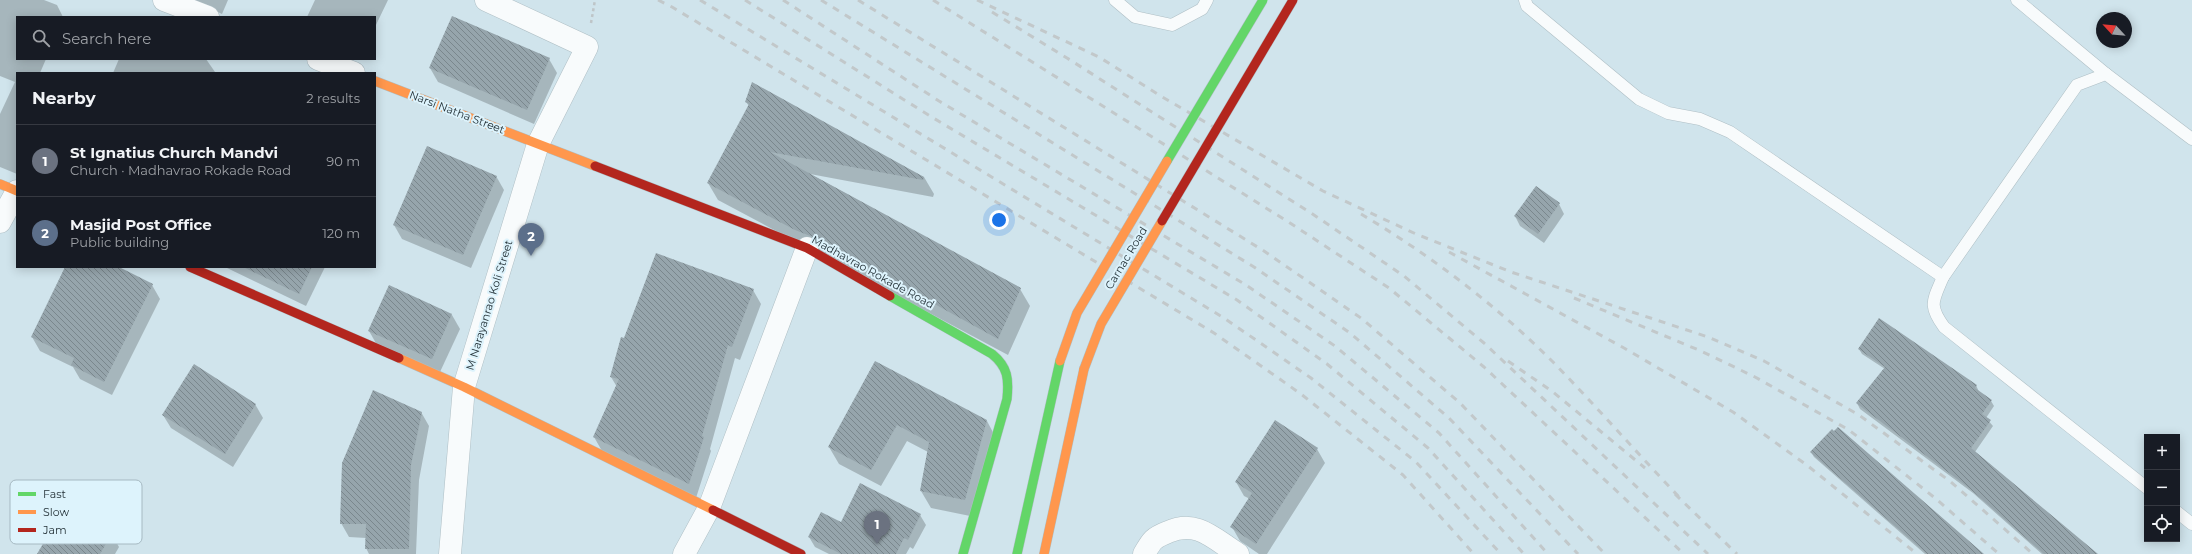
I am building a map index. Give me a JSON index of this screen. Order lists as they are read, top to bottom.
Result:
{
  "streets": {
    "street": [
      "Narsi Natha Street",
      "Carnac Road",
      "Madhavrao Rokade Road",
      "M Narayanrao Koli Street"
    ]
  },
  "crossings": [
    ["Narsi Natha Street", "Madhavrao Rokade Road"],
    ["Narsi Natha Street", "M Narayanrao Koli Street"],
    ["Madhavrao Rokade Road", "M Narayanrao Koli Street"]
  ],
  "legend": ["Fast", "Slow", "Jam"],
  "north": "top left",
  "page": {
    "search": "Search here",
    "heading": ["Nearby", "2 results"],
    "list": [
      {
        "mark": "1",
        "name": "St Ignatius Church Mandvi",
        "note": "Church · Madhavrao Rokade Road",
        "value": "90 m"
      },
      {
        "mark": "2",
        "name": "Masjid Post Office",
        "note": "Public building",
        "value": "120 m"
      }
    ],
    "pins": ["2", "1"],
    "map_buttons": ["+", "−"]
  }
}
